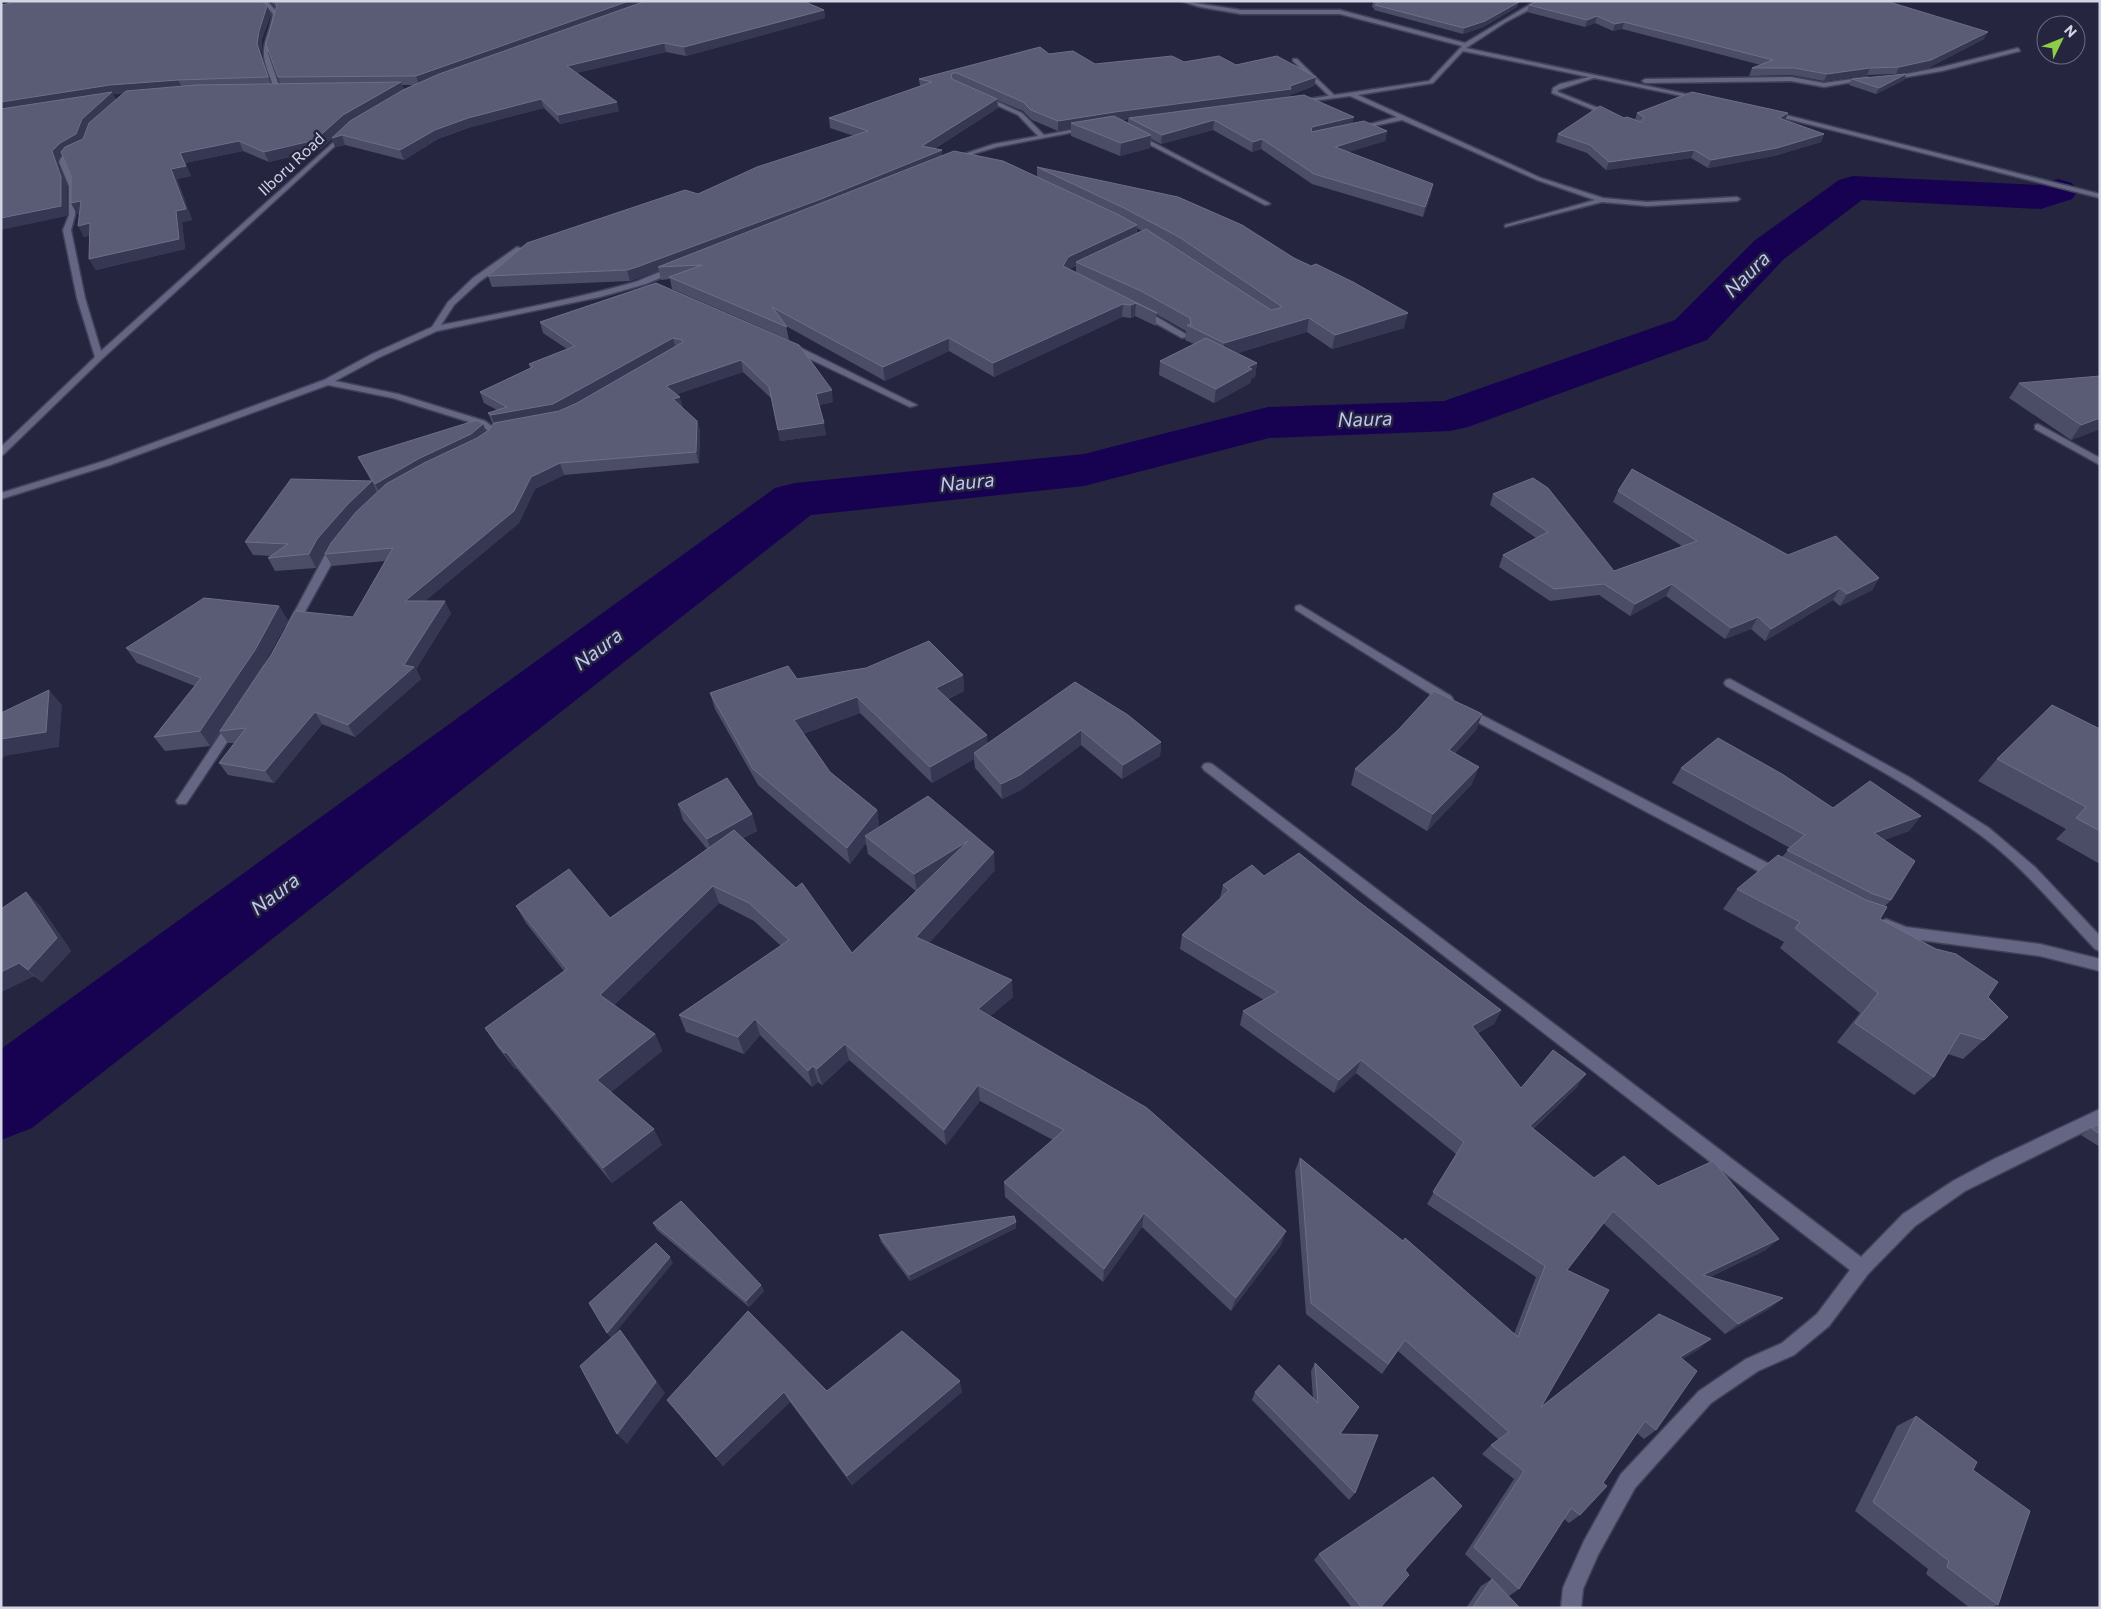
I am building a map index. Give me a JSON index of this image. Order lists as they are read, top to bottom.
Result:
{
  "streets": {
    "street": ["Ilboru Road"]
  },
  "water": ["Naura"],
  "north": "top right"
}
